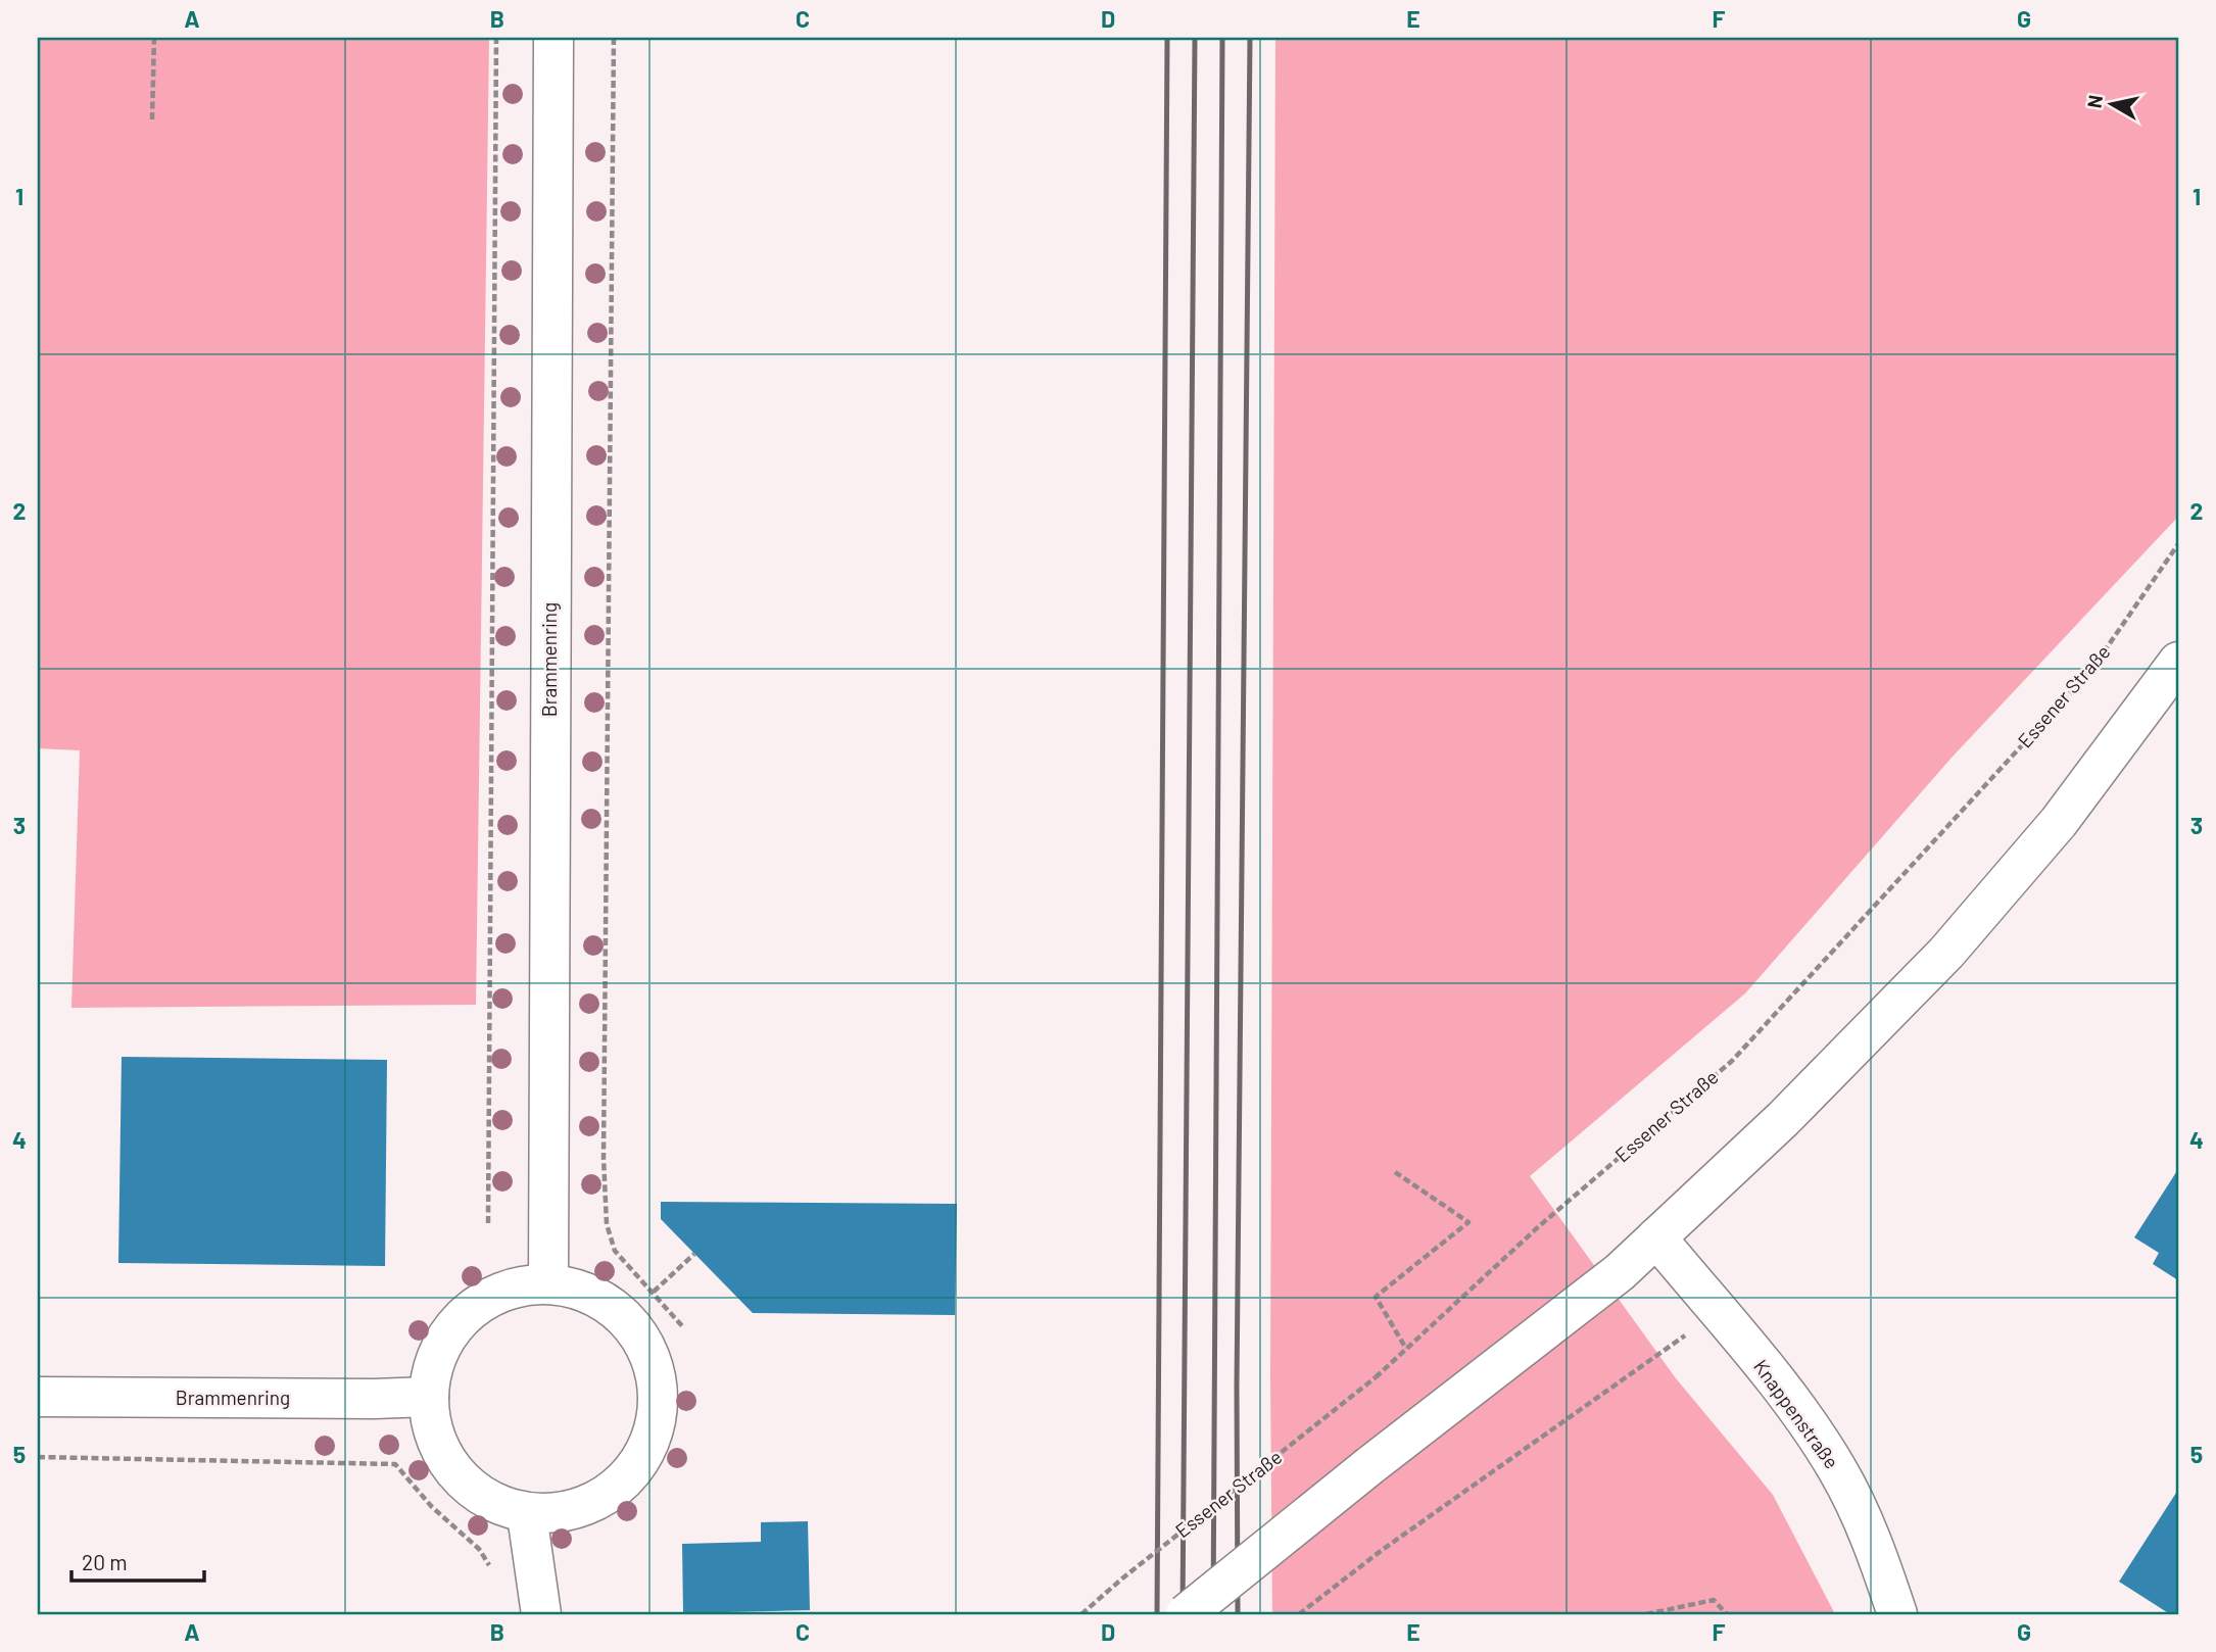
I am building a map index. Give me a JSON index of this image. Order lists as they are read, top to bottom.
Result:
{
  "streets": {
    "street": ["Brammenring", "Knappenstraße"],
    "path": ["Essener Straße"]
  },
  "scale_bar": "20 m",
  "north": "left",
  "grid": {
    "columns": [
      "A",
      "B",
      "C",
      "D",
      "E",
      "F",
      "G"
    ],
    "rows": [
      "1",
      "2",
      "3",
      "4",
      "5"
    ]
  }
}
